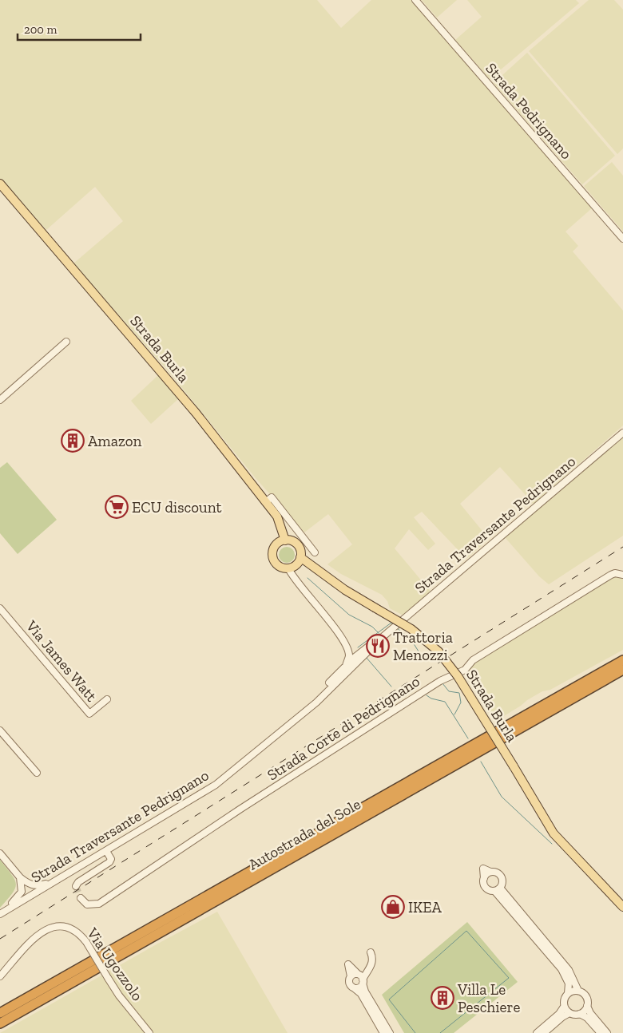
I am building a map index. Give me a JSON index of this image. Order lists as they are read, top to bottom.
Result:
{
  "streets": {
    "highway": ["Autostrada del Sole"],
    "main road": ["Strada Burla"],
    "street": [
      "Strada Pedrignano",
      "Strada Traversante Pedrignano",
      "Via James Watt",
      "Strada Corte di Pedrignano",
      "Via Ugozzolo"
    ]
  },
  "places": {
    "building": ["Amazon", "Villa Le Peschiere"],
    "supermarket": ["ECU discount"],
    "restaurant": ["Trattoria Menozzi"],
    "shop": ["IKEA"]
  },
  "scale_bar": "200 m"
}
